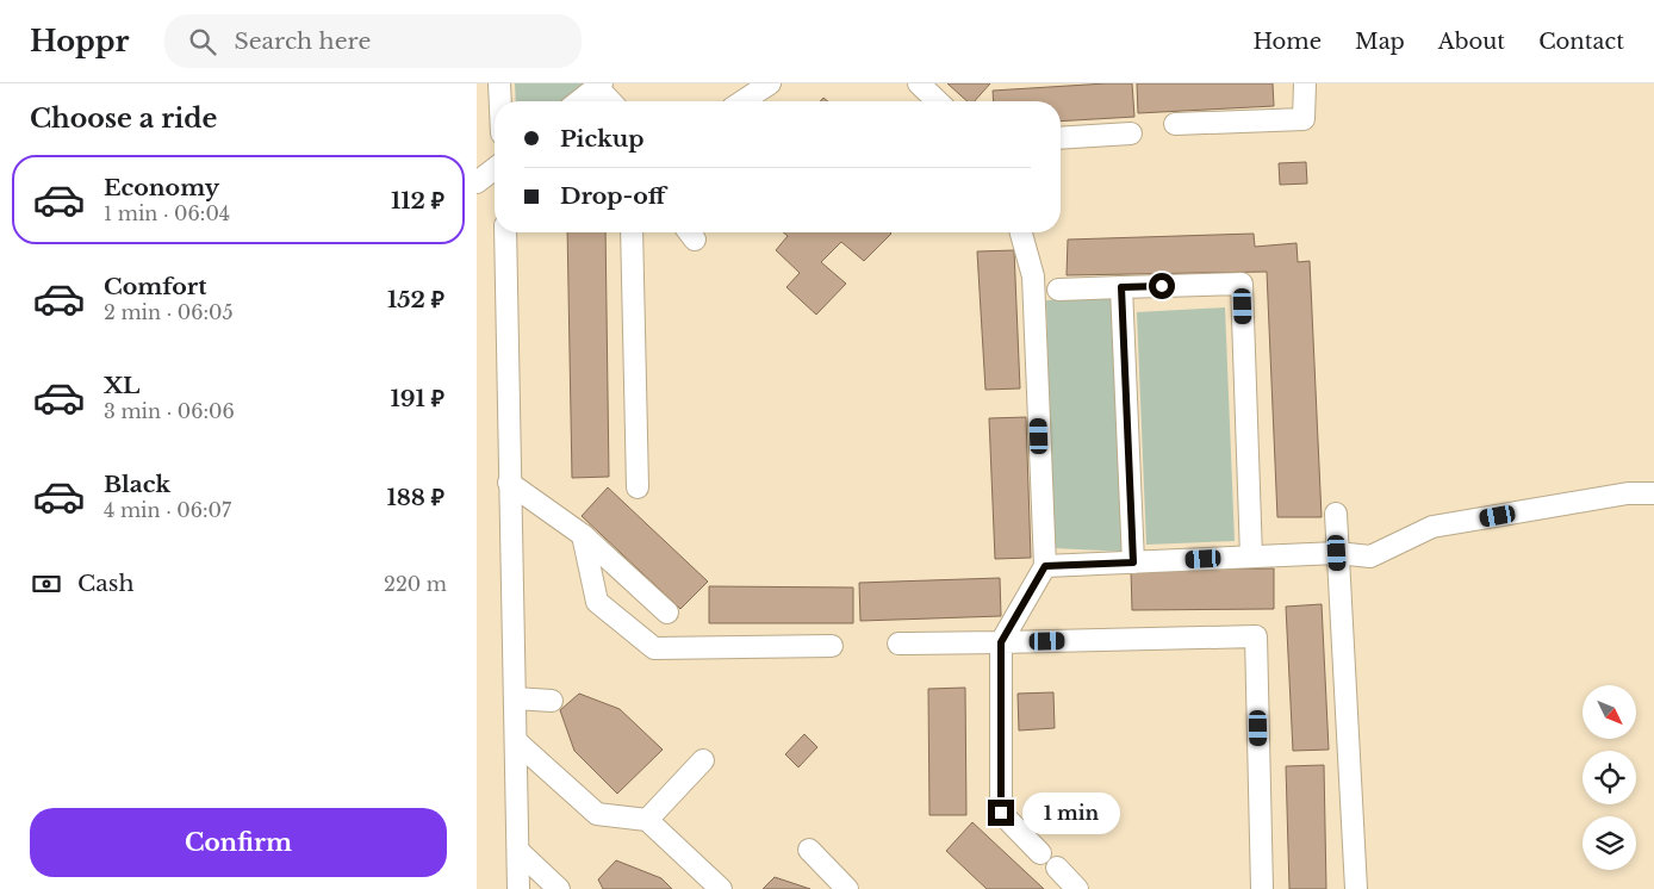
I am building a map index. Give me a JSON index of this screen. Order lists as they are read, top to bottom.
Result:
{
  "north": "bottom right",
  "page": {
    "header": "Hoppr",
    "search": "Search here",
    "nav": [
      "Home",
      "Map",
      "About",
      "Contact"
    ],
    "heading": "Choose a ride",
    "banner": ["Pickup", "Drop-off"],
    "list": [
      {
        "name": "Economy",
        "note": "1 min · 06:04",
        "value": "112 ₽"
      },
      {
        "name": "Comfort",
        "note": "2 min · 06:05",
        "value": "152 ₽"
      },
      {
        "name": "XL",
        "note": "3 min · 06:06",
        "value": "191 ₽"
      },
      {
        "name": "Black",
        "note": "4 min · 06:07",
        "value": "188 ₽"
      }
    ],
    "pay": ["Cash", "220 m"],
    "bubble": "1 min",
    "buttons": "Confirm"
  }
}
